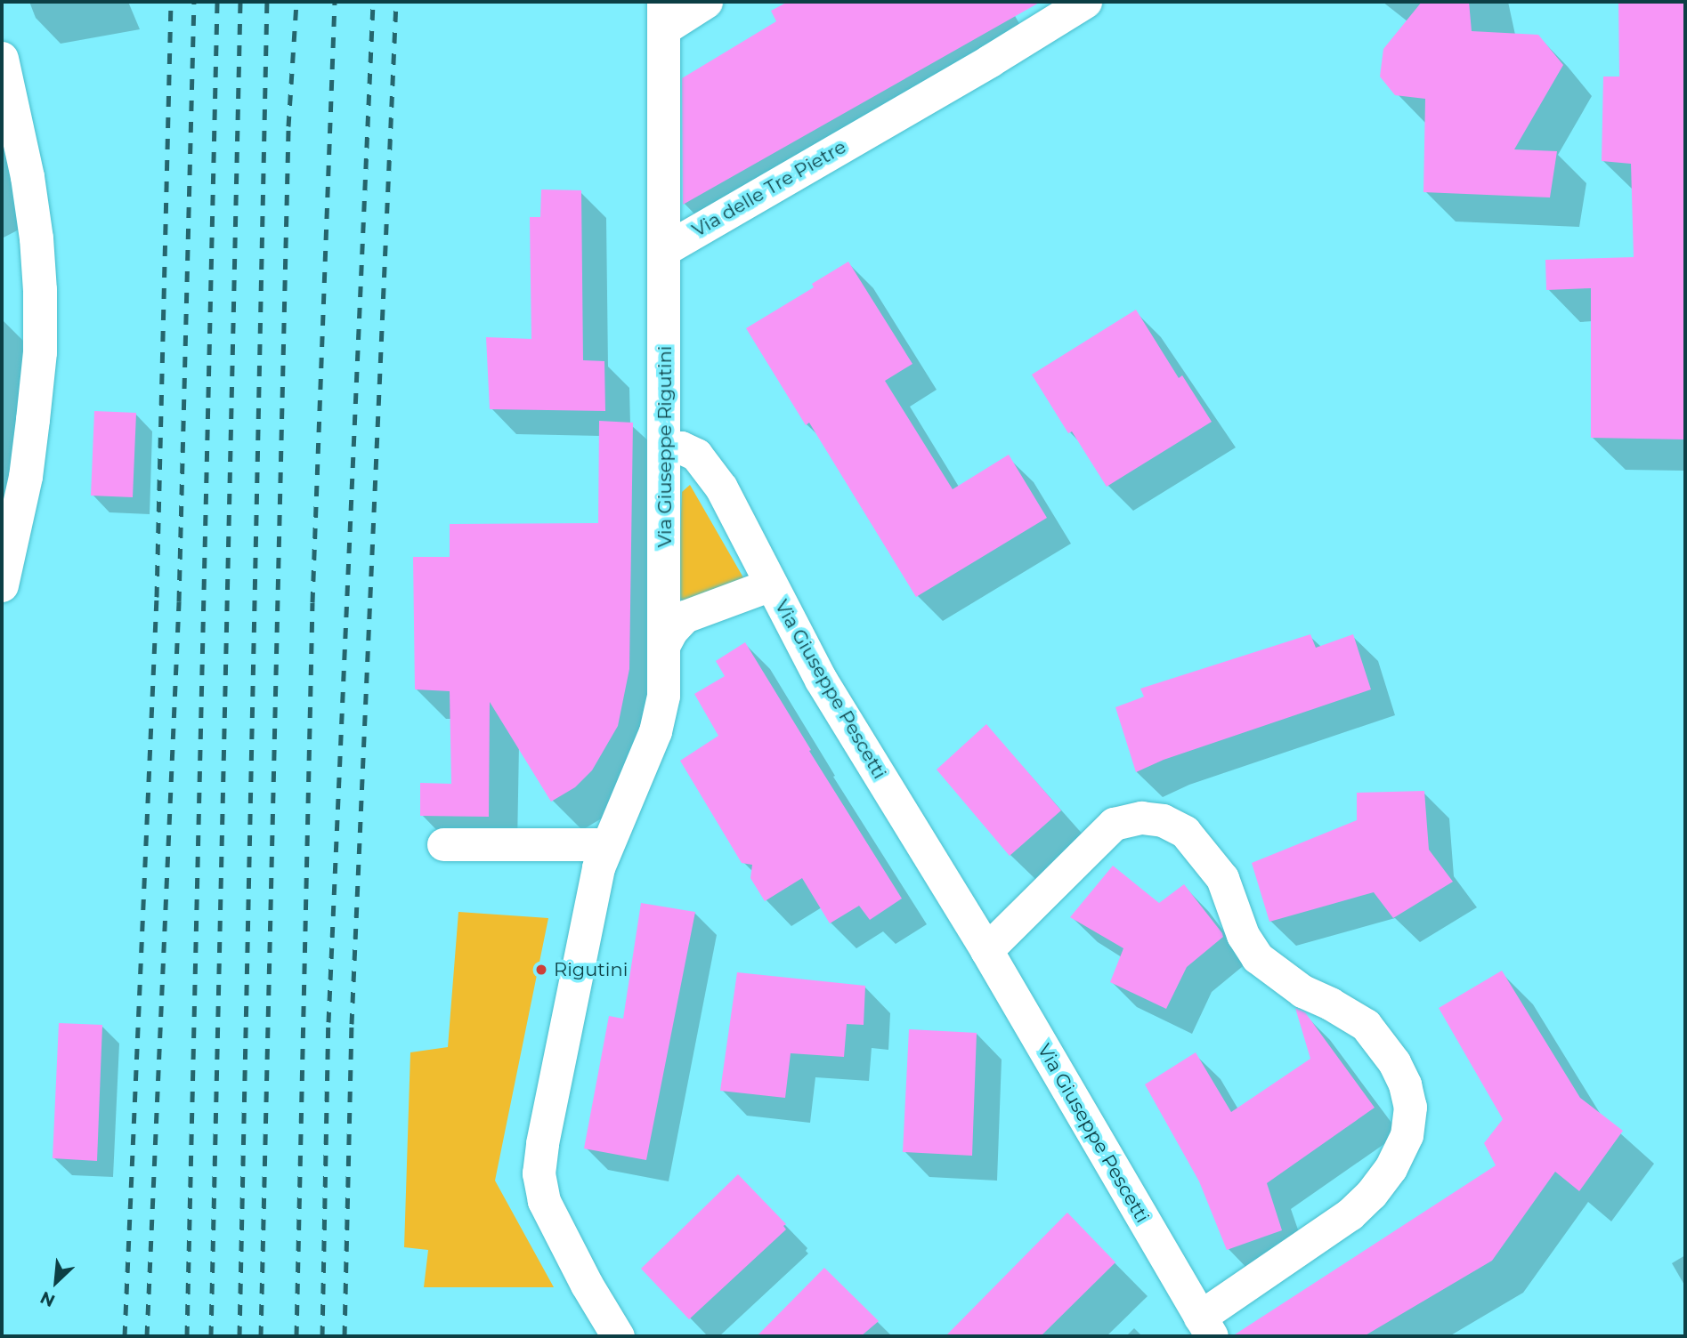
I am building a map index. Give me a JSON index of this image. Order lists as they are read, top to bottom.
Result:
{
  "streets": {
    "street": ["Via delle Tre Pietre", "Via Giuseppe Rigutini", "Via Giuseppe Pescetti"]
  },
  "crossings": [
    ["Via delle Tre Pietre", "Via Giuseppe Rigutini"],
    ["Via Giuseppe Rigutini", "Via Giuseppe Pescetti"]
  ],
  "places": ["Rigutini"],
  "north": "bottom left"
}
